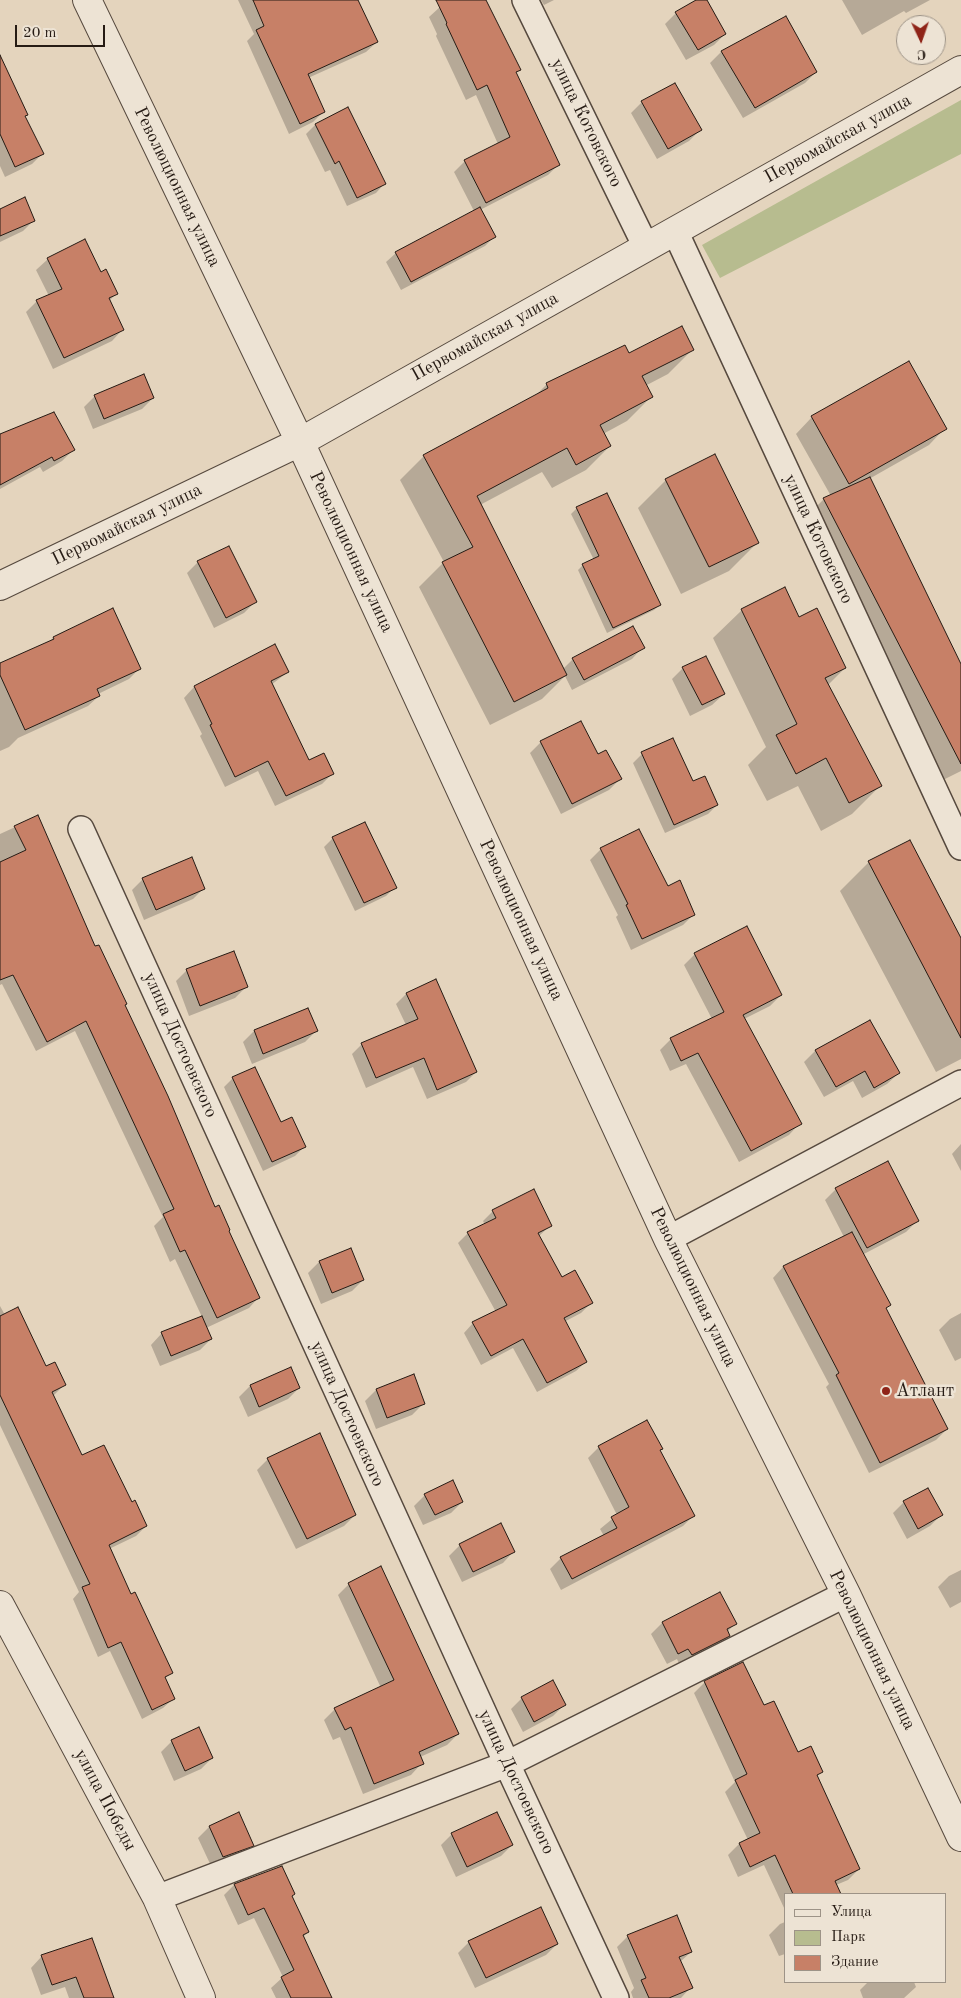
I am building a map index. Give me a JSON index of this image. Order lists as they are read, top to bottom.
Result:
{
  "streets": {
    "street": [
      "улица Котовского",
      "Первомайская улица",
      "Революционная улица",
      "улица Достоевского",
      "улица Победы"
    ]
  },
  "crossings": [
    ["улица Котовского", "Первомайская улица"],
    ["Первомайская улица", "Революционная улица"]
  ],
  "places": ["Атлант"],
  "legend": ["Улица", "Парк", "Здание"],
  "scale_bar": "20 m",
  "north": "bottom"
}
